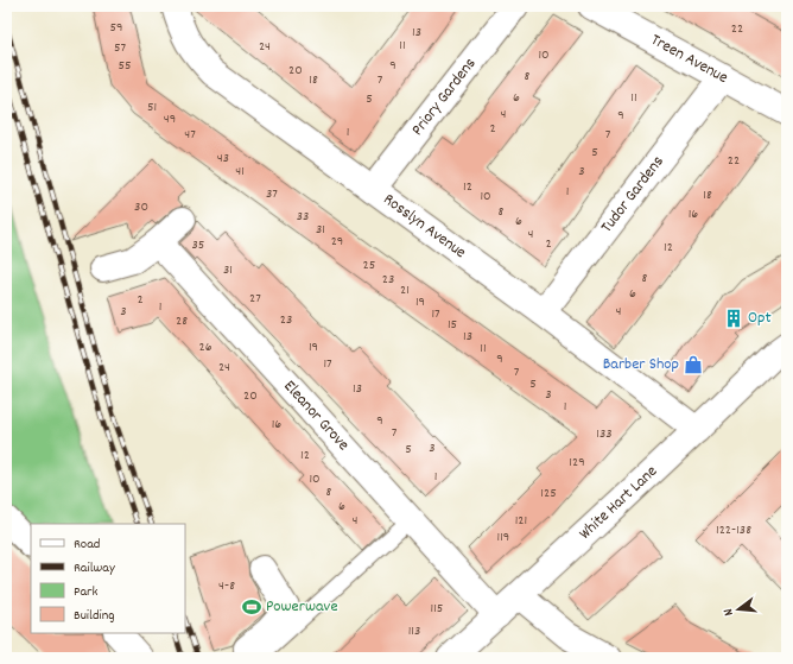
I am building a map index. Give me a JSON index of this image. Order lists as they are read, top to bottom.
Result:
{
  "streets": {
    "street": [
      "Treen Avenue",
      "Priory Gardens",
      "Tudor Gardens",
      "Rosslyn Avenue",
      "Eleanor Grove",
      "White Hart Lane"
    ]
  },
  "crossings": [
    ["Treen Avenue", "Tudor Gardens"],
    ["Priory Gardens", "Rosslyn Avenue"],
    ["Tudor Gardens", "Rosslyn Avenue"],
    ["Rosslyn Avenue", "White Hart Lane"],
    ["Eleanor Grove", "White Hart Lane"]
  ],
  "places": {
    "building": ["Opt"],
    "shop": ["Barber Shop"],
    "sports": ["Powerwave"]
  },
  "house_numbers": [
    "59",
    "22",
    "13",
    "11",
    "24",
    "57",
    "10",
    "55",
    "9",
    "20",
    "8",
    "18",
    "7",
    "6",
    "11",
    "5",
    "51",
    "4",
    "9",
    "49",
    "2",
    "1",
    "47",
    "7",
    "5",
    "43",
    "22",
    "41",
    "3",
    "12",
    "1",
    "37",
    "18",
    "10",
    "30",
    "8",
    "16",
    "33",
    "6",
    "31",
    "4",
    "29",
    "2",
    "35",
    "12",
    "25",
    "31",
    "8",
    "23",
    "21",
    "6",
    "27",
    "2",
    "19",
    "1",
    "3",
    "4",
    "17",
    "23",
    "28",
    "15",
    "13",
    "26",
    "19",
    "11",
    "9",
    "17",
    "24",
    "7",
    "5",
    "13",
    "3",
    "20",
    "1",
    "9",
    "16",
    "7",
    "133",
    "3",
    "5",
    "12",
    "129",
    "1",
    "10",
    "8",
    "125",
    "6",
    "4",
    "121",
    "122-138",
    "119",
    "4-8",
    "115",
    "113"
  ],
  "legend": [
    "Road",
    "Railway",
    "Park",
    "Building"
  ],
  "north": "left"
}
